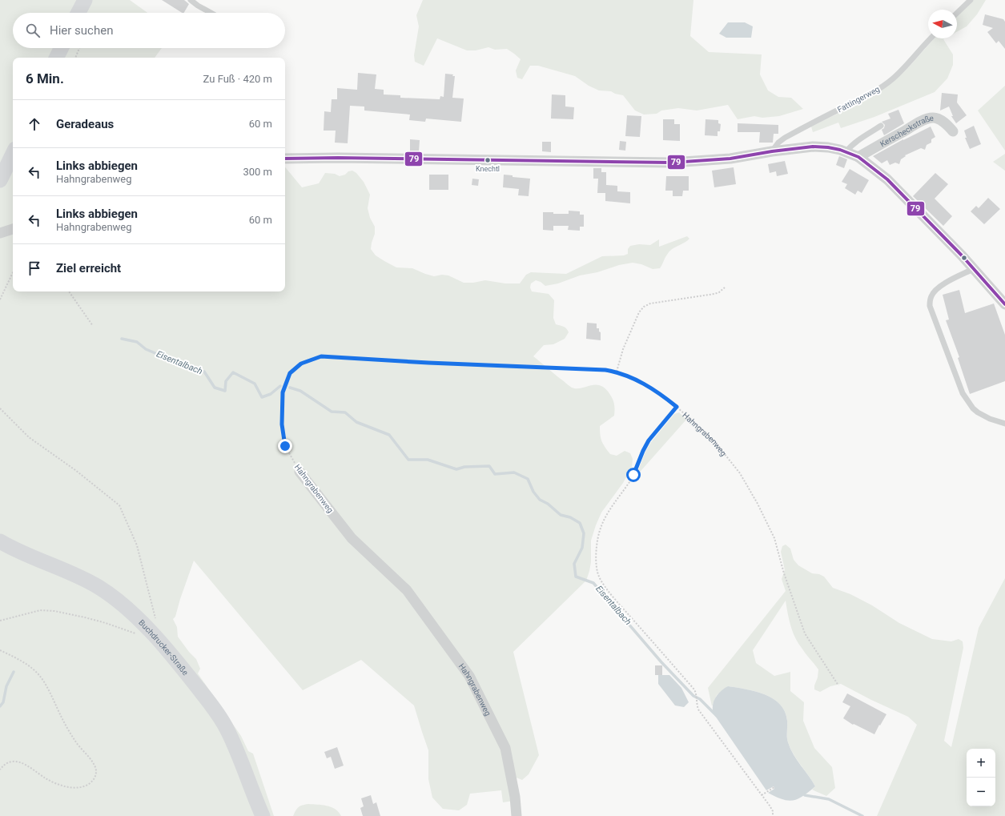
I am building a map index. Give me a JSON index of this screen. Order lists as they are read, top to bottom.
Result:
{
  "streets": {
    "street": ["Kerscheckstraße", "Hahngrabenweg", "Buchdrucker-Straße"],
    "lane": ["Fattingerweg"]
  },
  "water": ["Eisentalbach"],
  "places": ["Knechtl"],
  "lines": ["transit line 79"],
  "north": "left",
  "page": {
    "search": "Hier suchen",
    "heading": ["6 Min.", "Zu Fuß · 420 m"],
    "list": [
      ["Geradeaus", "60 m"],
      ["Links abbiegen", "Hahngrabenweg", "300 m"],
      ["Links abbiegen", "Hahngrabenweg", "60 m"],
      "Ziel erreicht"
    ],
    "map_buttons": ["+", "−"]
  }
}
